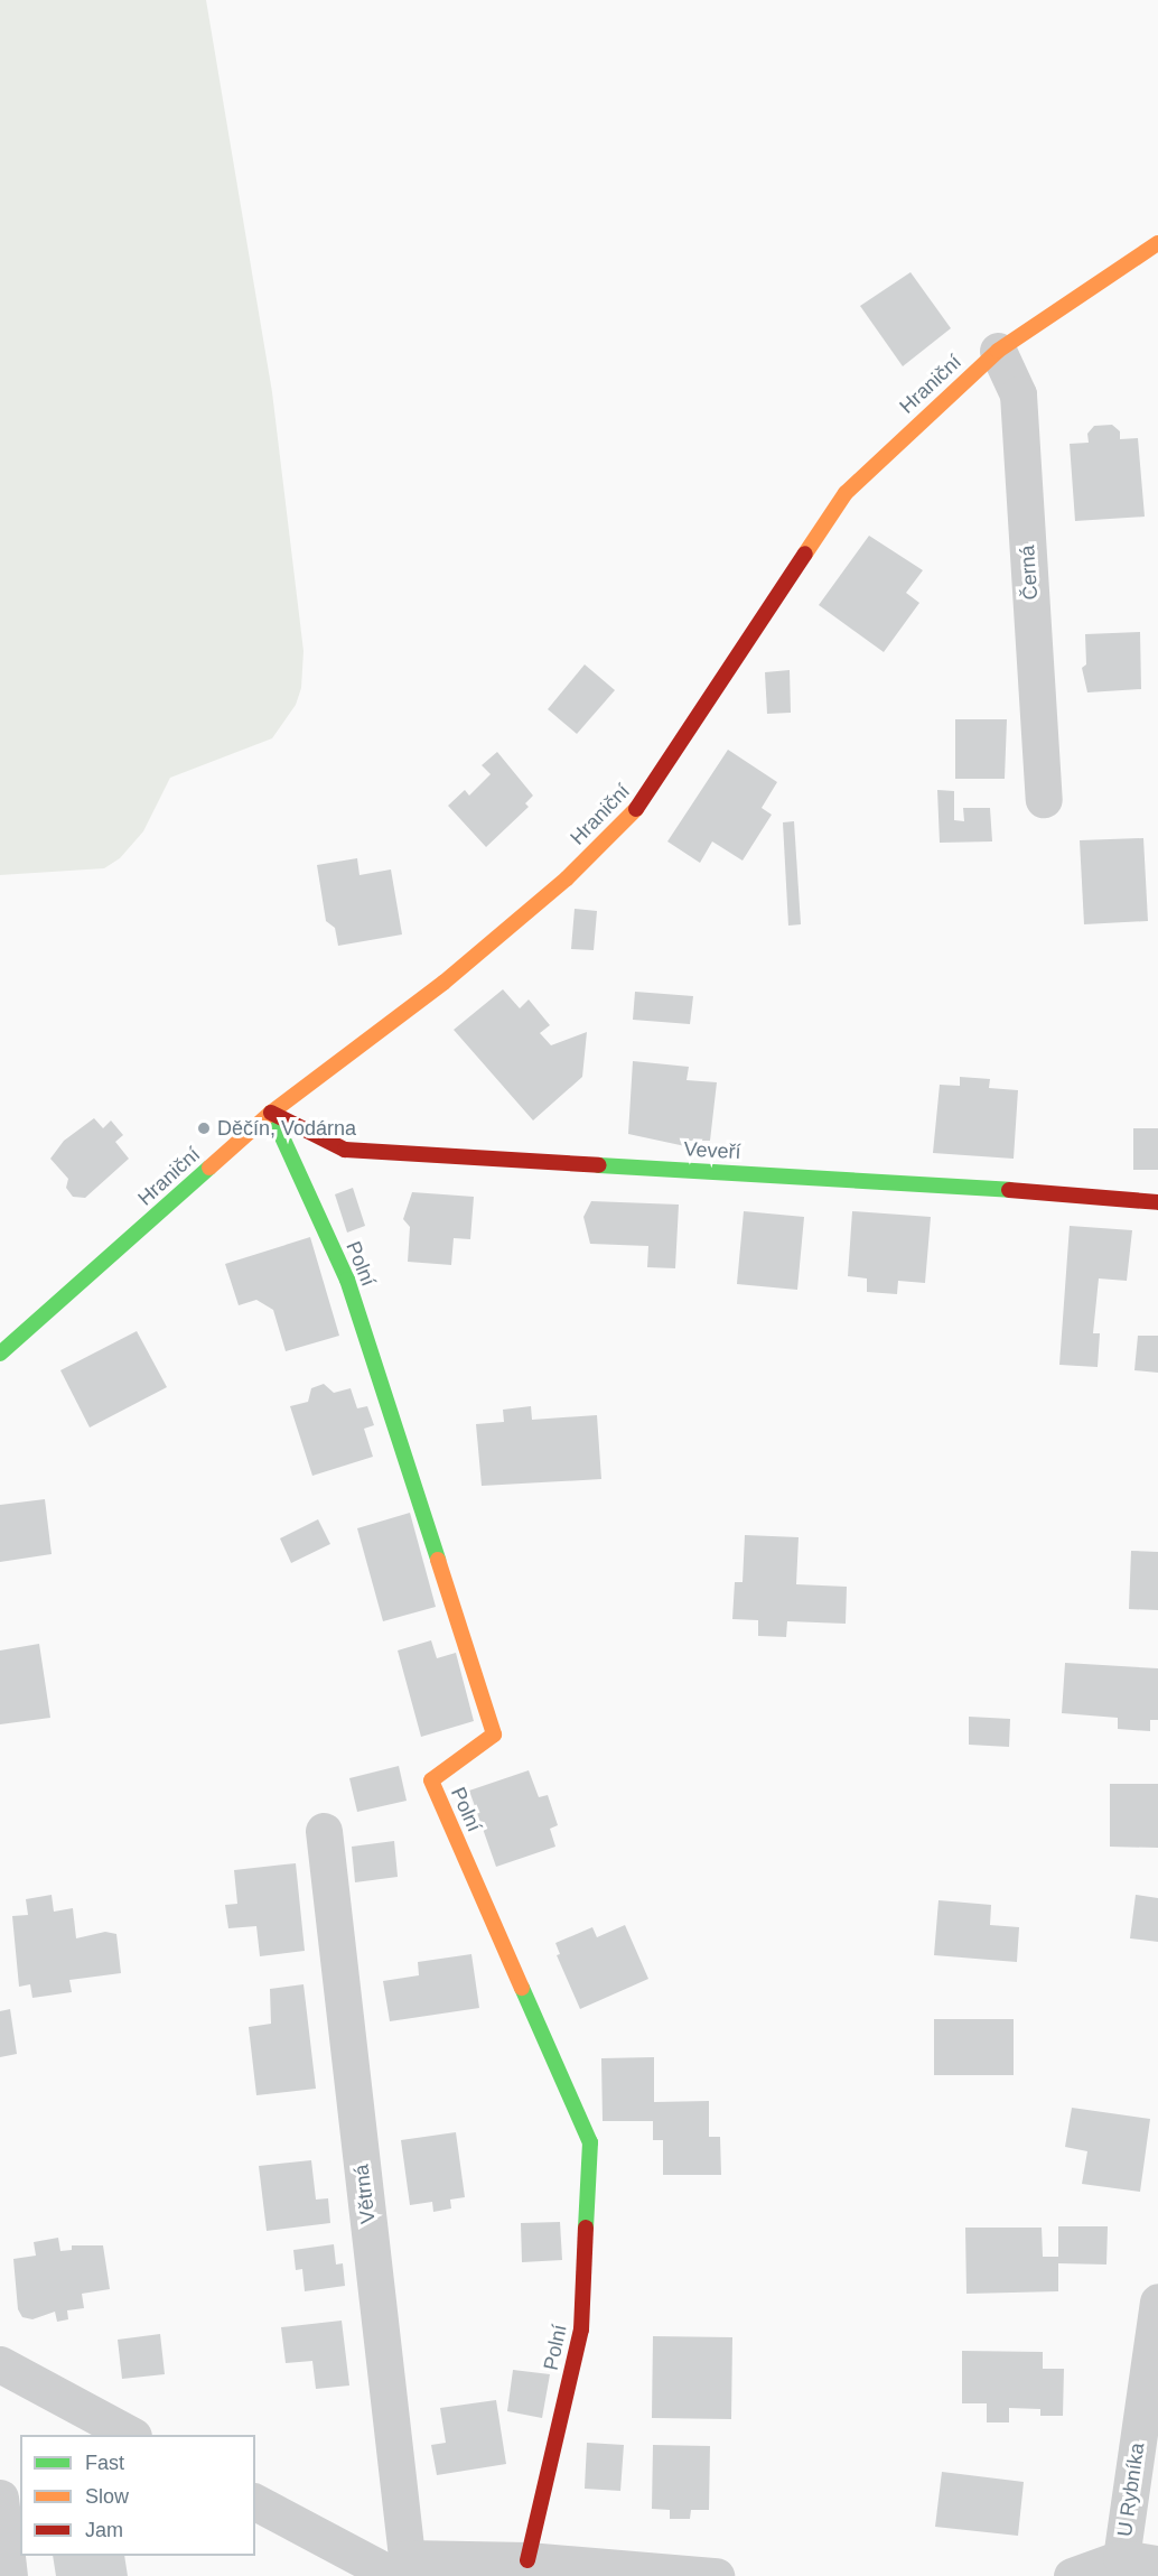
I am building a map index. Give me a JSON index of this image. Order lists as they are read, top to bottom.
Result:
{
  "streets": {
    "street": [
      "Hraniční",
      "Černá",
      "Veveří",
      "Polní",
      "Větrná",
      "U Rybníka"
    ]
  },
  "crossings": [
    ["Hraniční", "Černá"],
    ["Hraniční", "Veveří"],
    ["Hraniční", "Polní"],
    ["Veveří", "Polní"]
  ],
  "places": ["Děčín, Vodárna"],
  "legend": ["Fast", "Slow", "Jam"]
}
